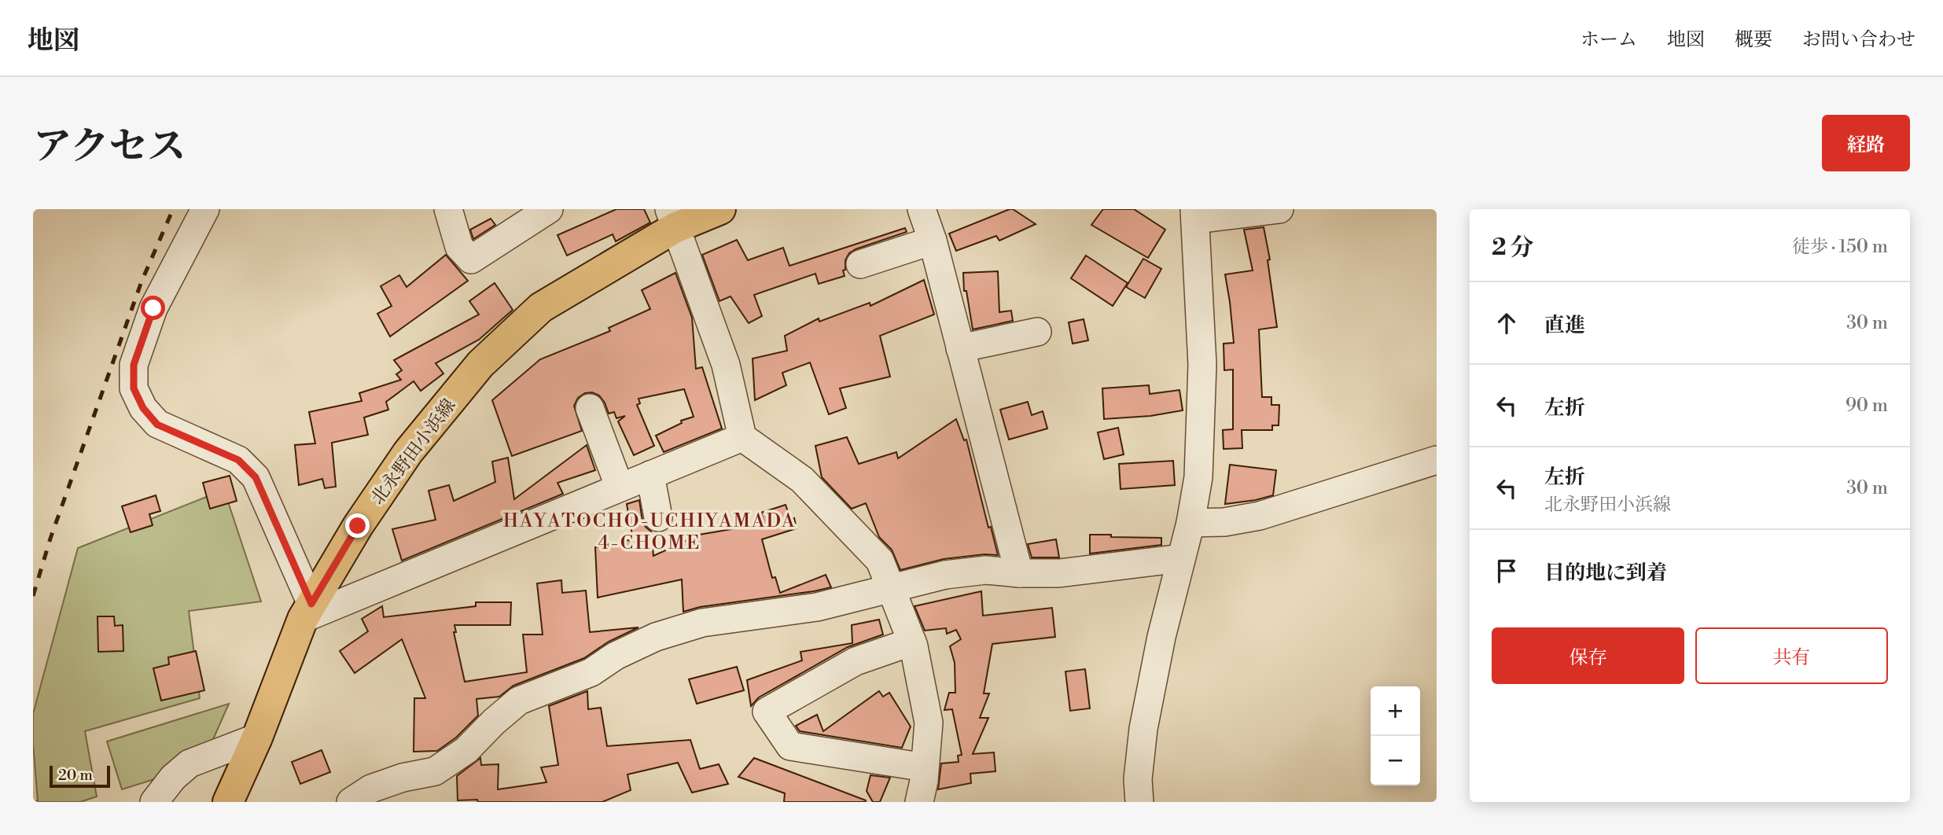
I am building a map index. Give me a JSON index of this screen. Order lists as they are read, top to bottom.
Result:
{
  "streets": {
    "main road": ["北永野田小浜線"]
  },
  "districts": ["HAYATOCHO-UCHIYAMADA 4-CHOME"],
  "scale_bar": "20 m",
  "page": {
    "header": "地図",
    "nav": [
      "ホーム",
      "地図",
      "概要",
      "お問い合わせ"
    ],
    "title": "アクセス",
    "buttons": [
      "経路",
      ["保存", "共有"]
    ],
    "heading": ["2 分", "徒歩 · 150 m"],
    "list": [
      ["直進", "30 m"],
      ["左折", "90 m"],
      ["左折", "北永野田小浜線", "30 m"],
      "目的地に到着"
    ],
    "map_buttons": ["+", "−"],
    "scale": "20 m"
  }
}
